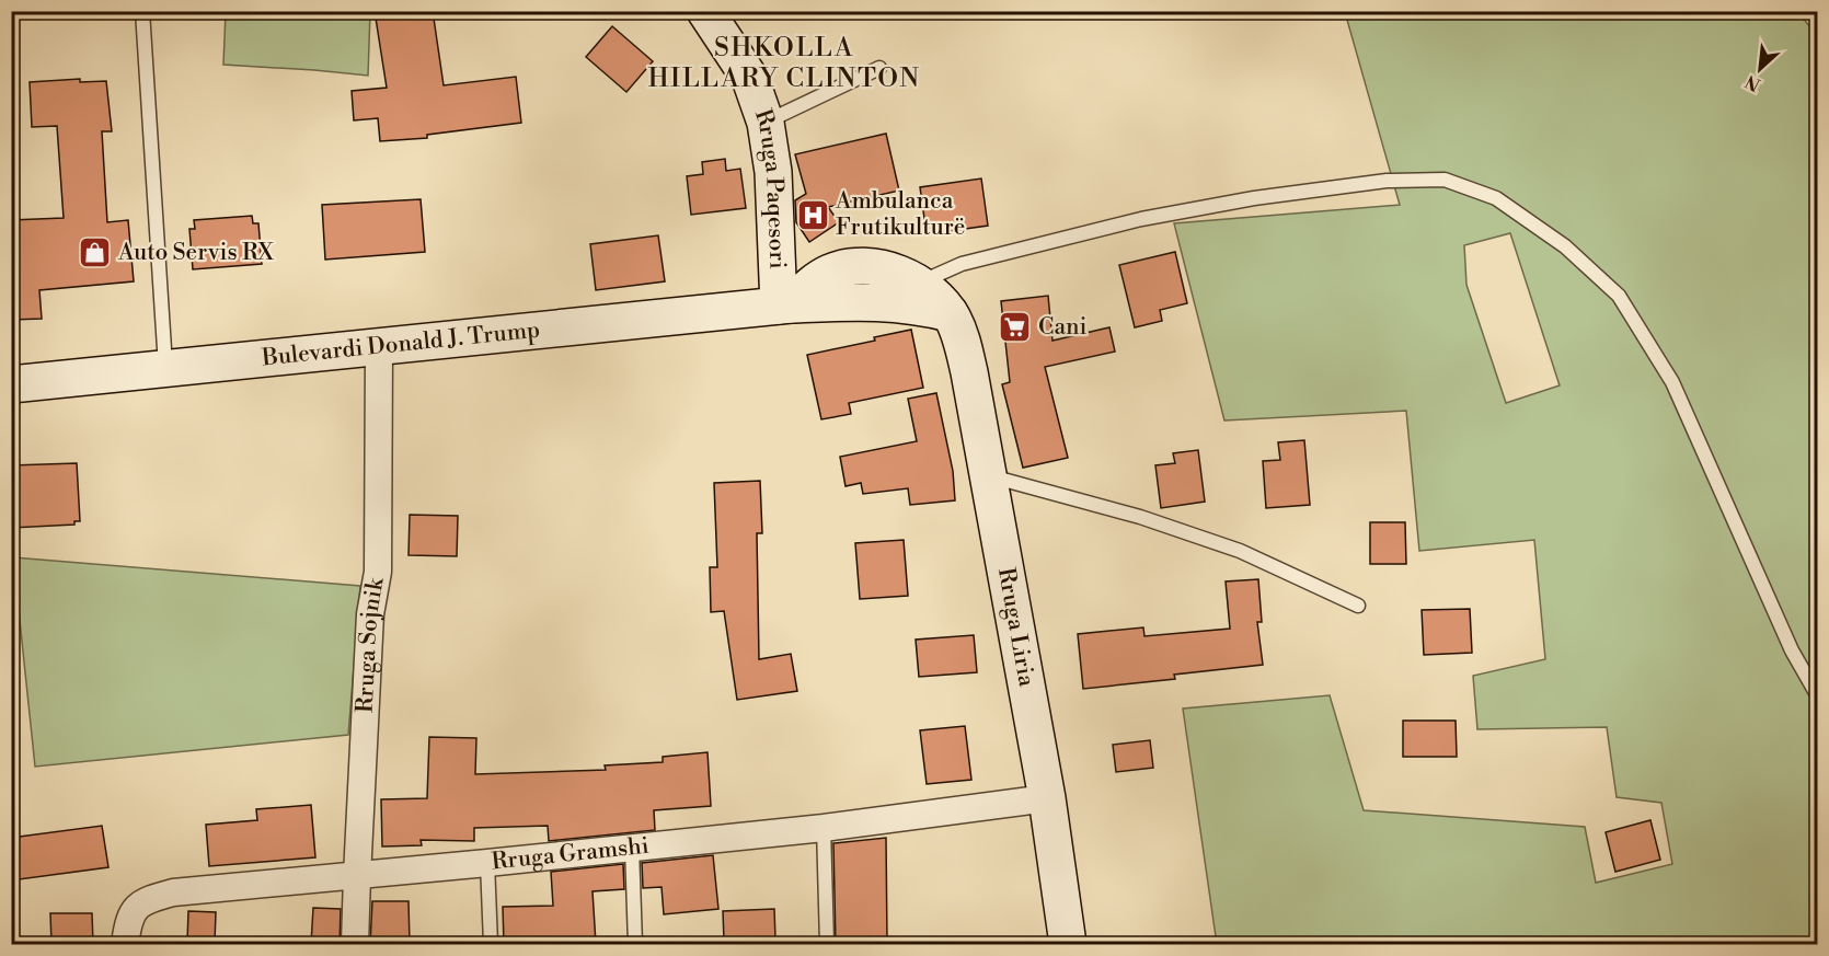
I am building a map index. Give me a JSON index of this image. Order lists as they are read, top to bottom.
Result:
{
  "streets": {
    "main road": ["Rruga Paqesori", "Bulevardi Donald J. Trump", "Rruga Liria"],
    "street": ["Rruga Sojnik", "Rruga Gramshi"]
  },
  "crossings": [
    ["Rruga Paqesori", "Bulevardi Donald J. Trump"],
    ["Bulevardi Donald J. Trump", "Rruga Liria"],
    ["Bulevardi Donald J. Trump", "Rruga Sojnik"],
    ["Rruga Liria", "Rruga Gramshi"],
    ["Rruga Sojnik", "Rruga Gramshi"]
  ],
  "districts": ["SHKOLLA HILLARY CLINTON"],
  "places": {
    "hospital": ["Ambulanca Frutikulturë"],
    "shop": ["Auto Servis RX"],
    "supermarket": ["Cani"]
  },
  "north": "bottom left"
}
